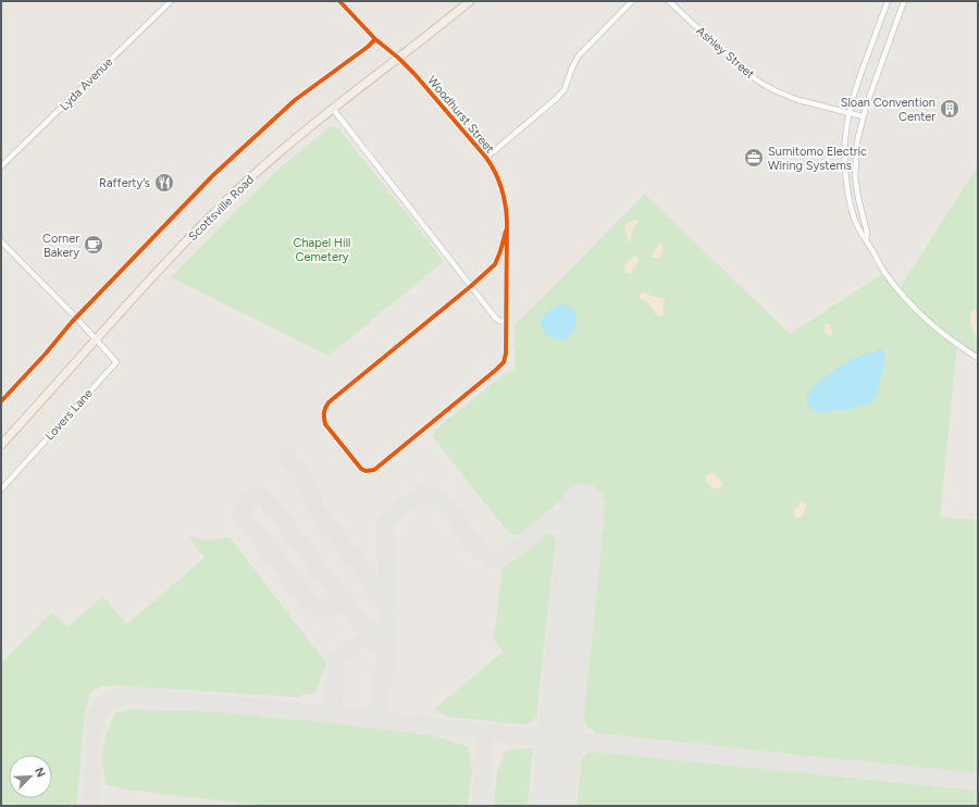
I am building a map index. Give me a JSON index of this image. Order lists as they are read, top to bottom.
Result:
{
  "streets": {
    "main road": ["Scottsville Road"],
    "street": [
      "Ashley Street",
      "Lyda Avenue",
      "Woodhurst Street",
      "Lovers Lane"
    ]
  },
  "crossings": [
    ["Woodhurst Street", "Scottsville Road"],
    ["Scottsville Road", "Lovers Lane"]
  ],
  "parks": ["Chapel Hill Cemetery"],
  "places": {
    "building": ["Sloan Convention Center"],
    "office": ["Sumitomo Electric Wiring Systems"],
    "restaurant": ["Rafferty’s"],
    "cafe": ["Corner Bakery"]
  },
  "north": "top right"
}
